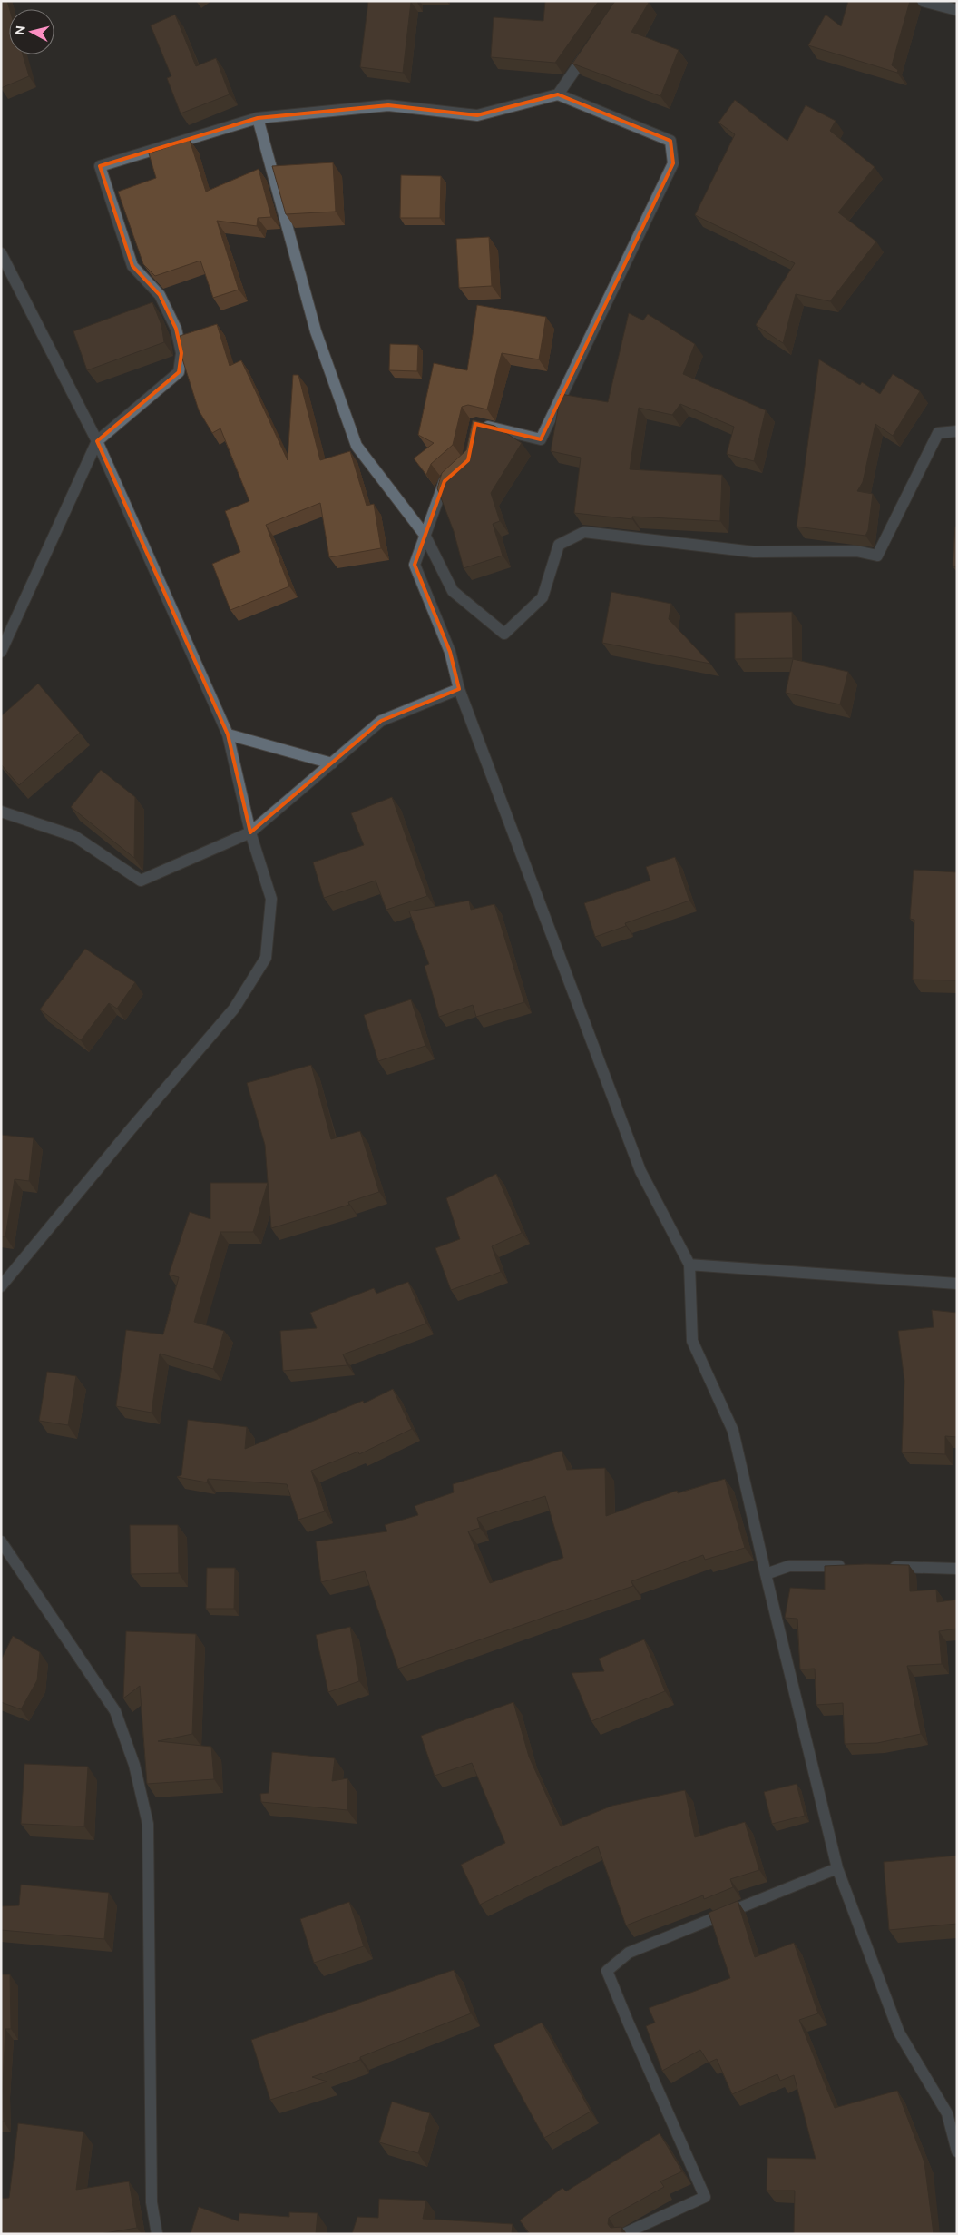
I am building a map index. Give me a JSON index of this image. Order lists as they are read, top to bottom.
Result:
{
  "north": "left"
}
